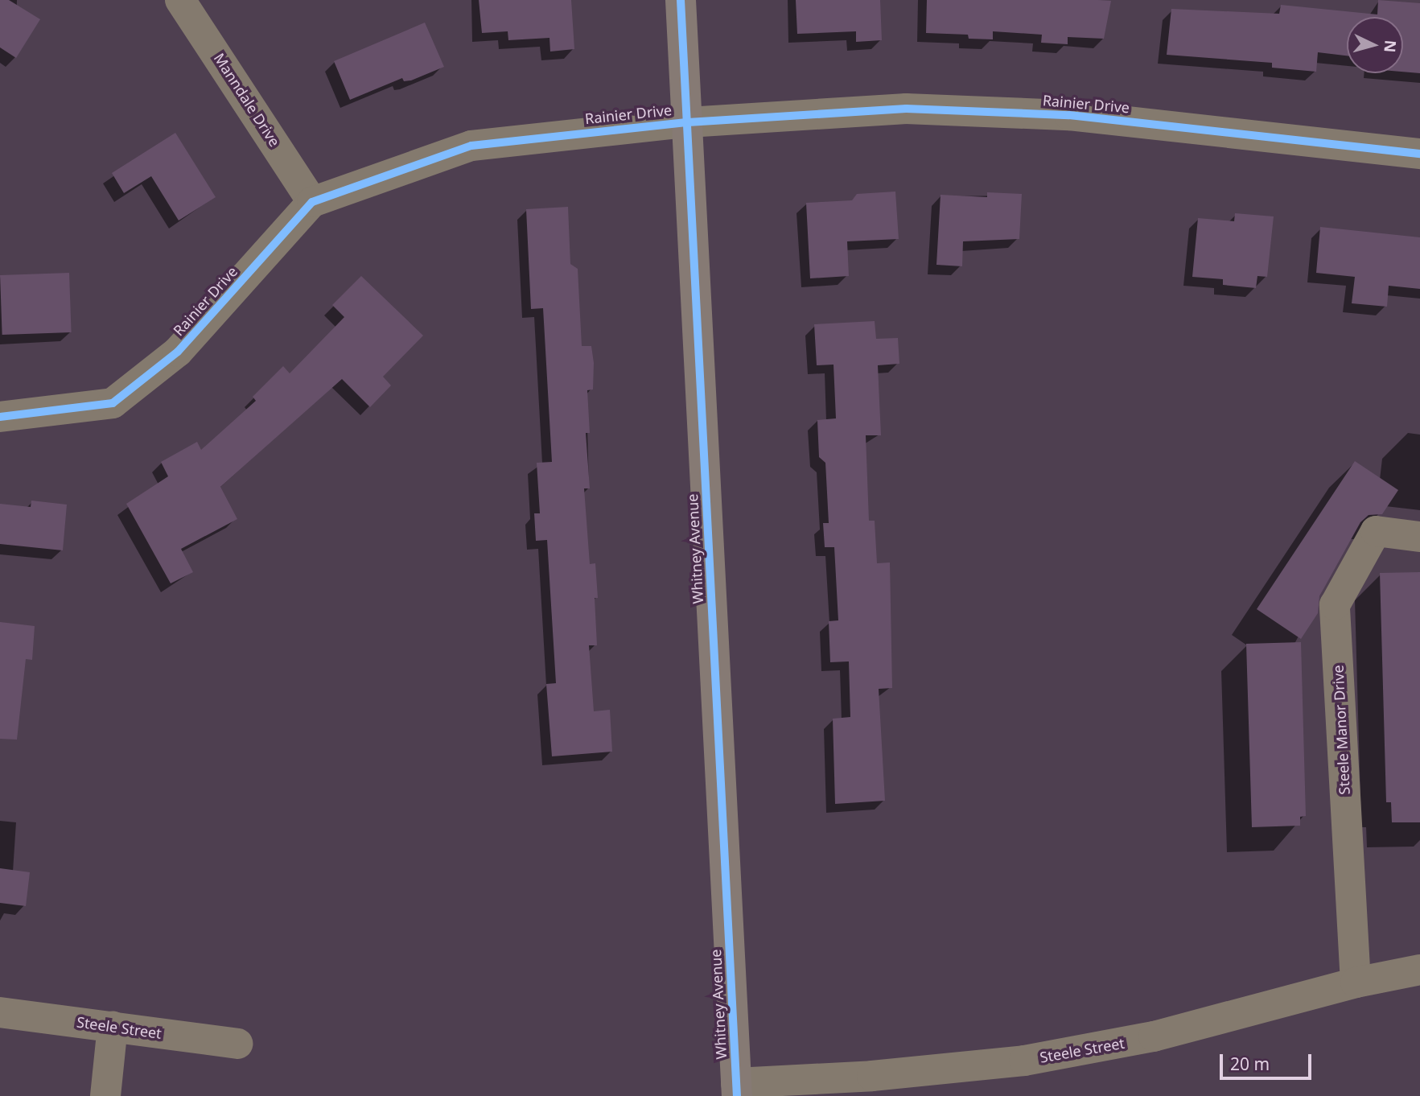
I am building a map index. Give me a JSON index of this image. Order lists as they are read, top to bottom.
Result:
{
  "streets": {
    "main road": ["Whitney Avenue"],
    "street": [
      "Manndale Drive",
      "Rainier Drive",
      "Steele Manor Drive",
      "Steele Street"
    ]
  },
  "crossings": [
    ["Manndale Drive", "Rainier Drive"],
    ["Rainier Drive", "Whitney Avenue"],
    ["Whitney Avenue", "Steele Street"],
    ["Steele Manor Drive", "Steele Street"]
  ],
  "scale_bar": "20 m",
  "north": "right"
}
